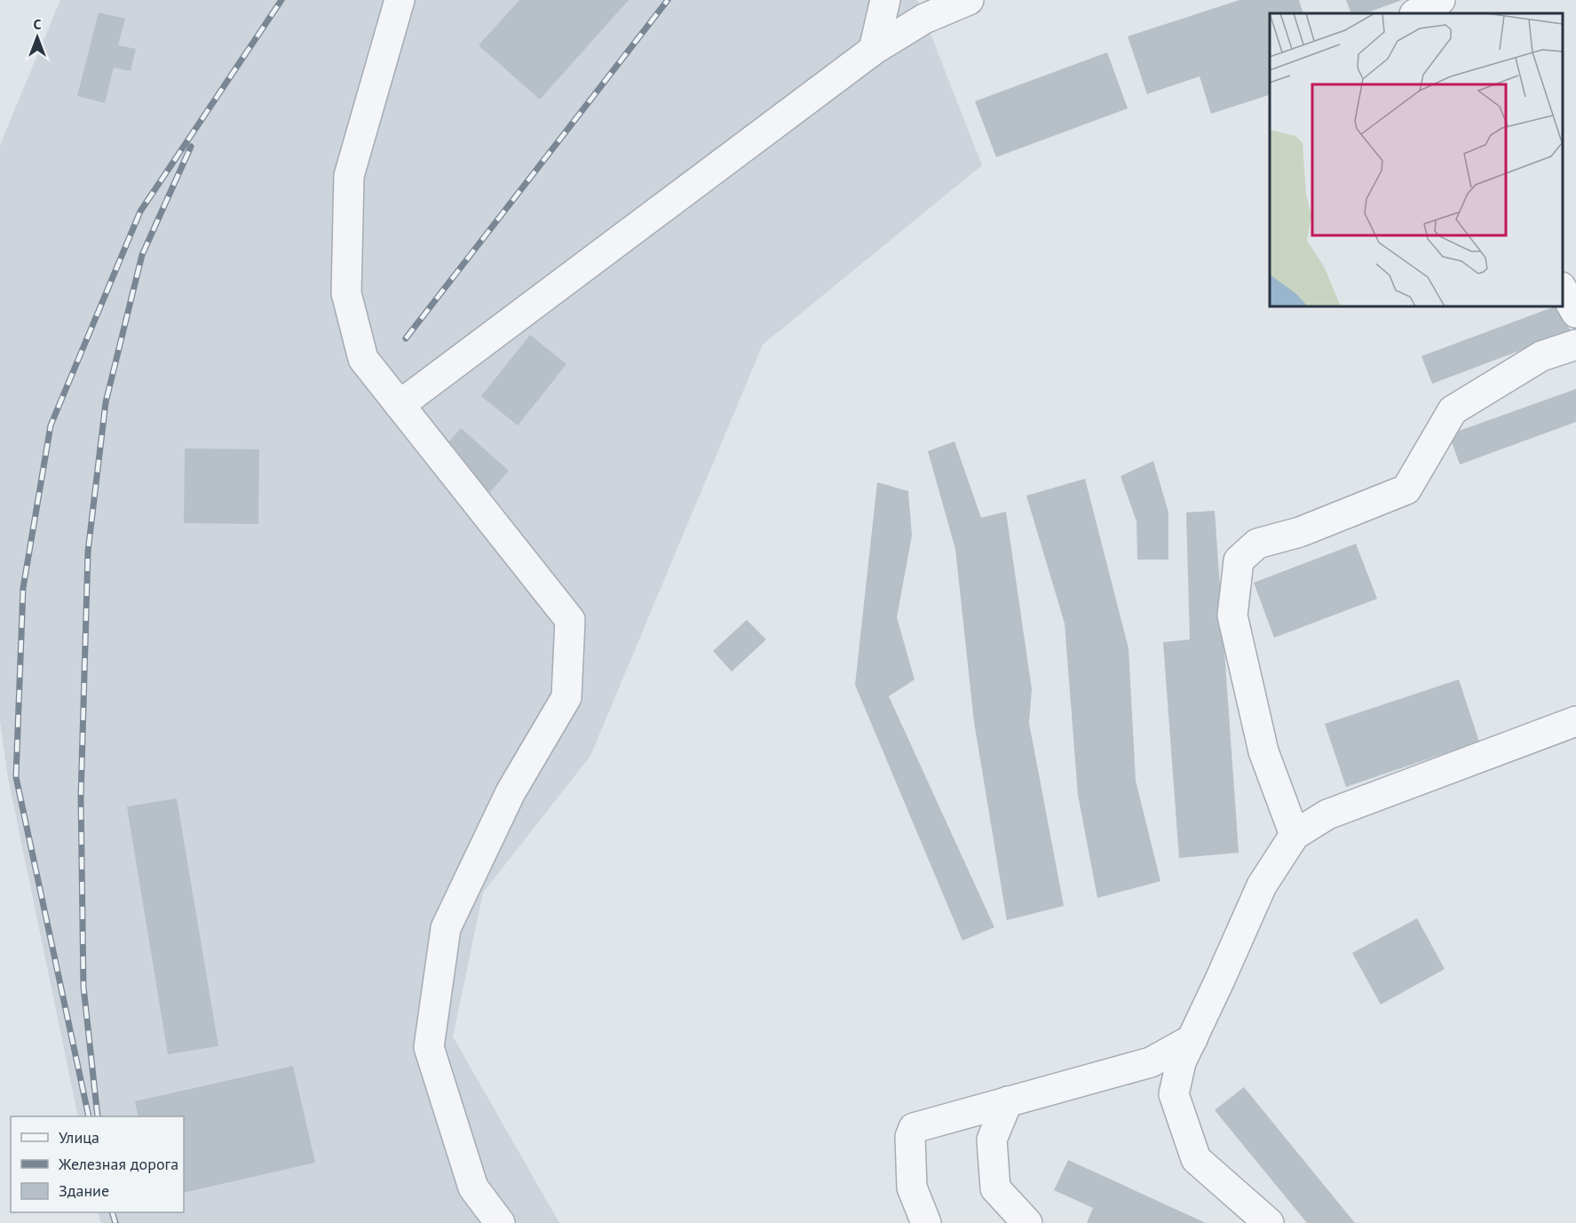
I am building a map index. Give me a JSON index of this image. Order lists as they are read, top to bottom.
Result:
{
  "legend": ["Улица", "Железная дорога", "Здание"],
  "north": "top"
}
